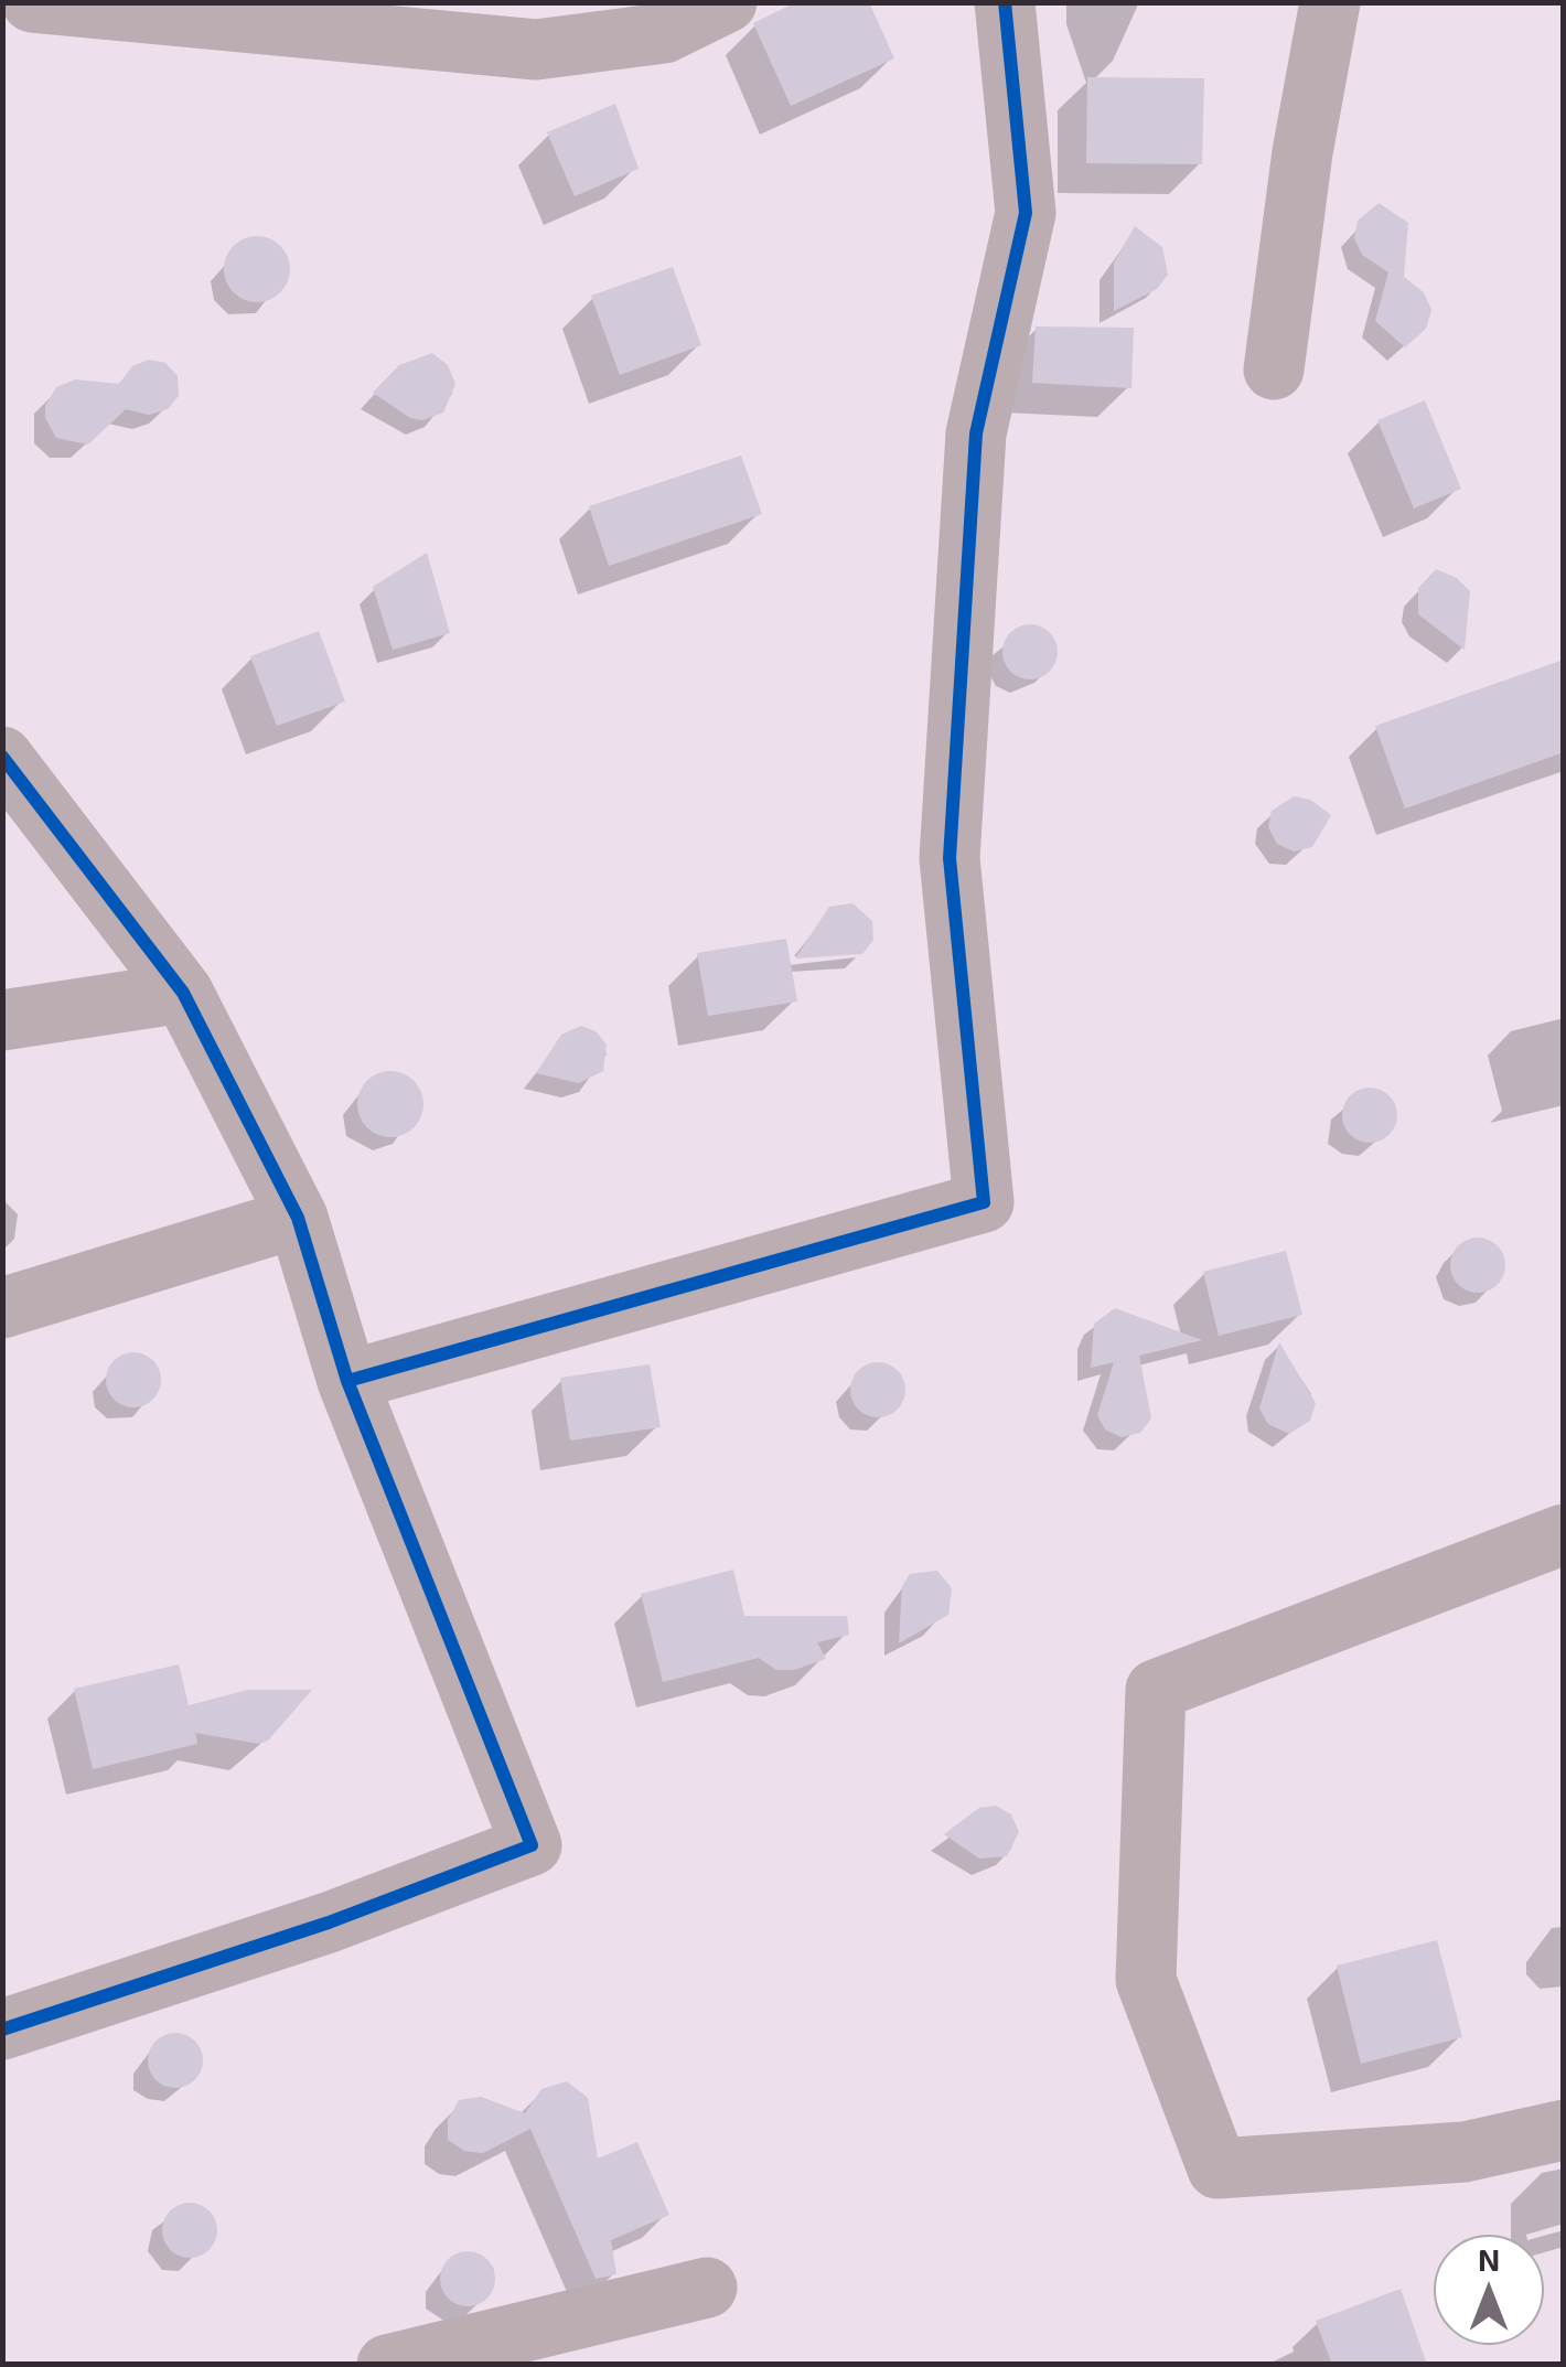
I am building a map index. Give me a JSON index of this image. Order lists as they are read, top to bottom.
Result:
{
  "north": "top"
}
